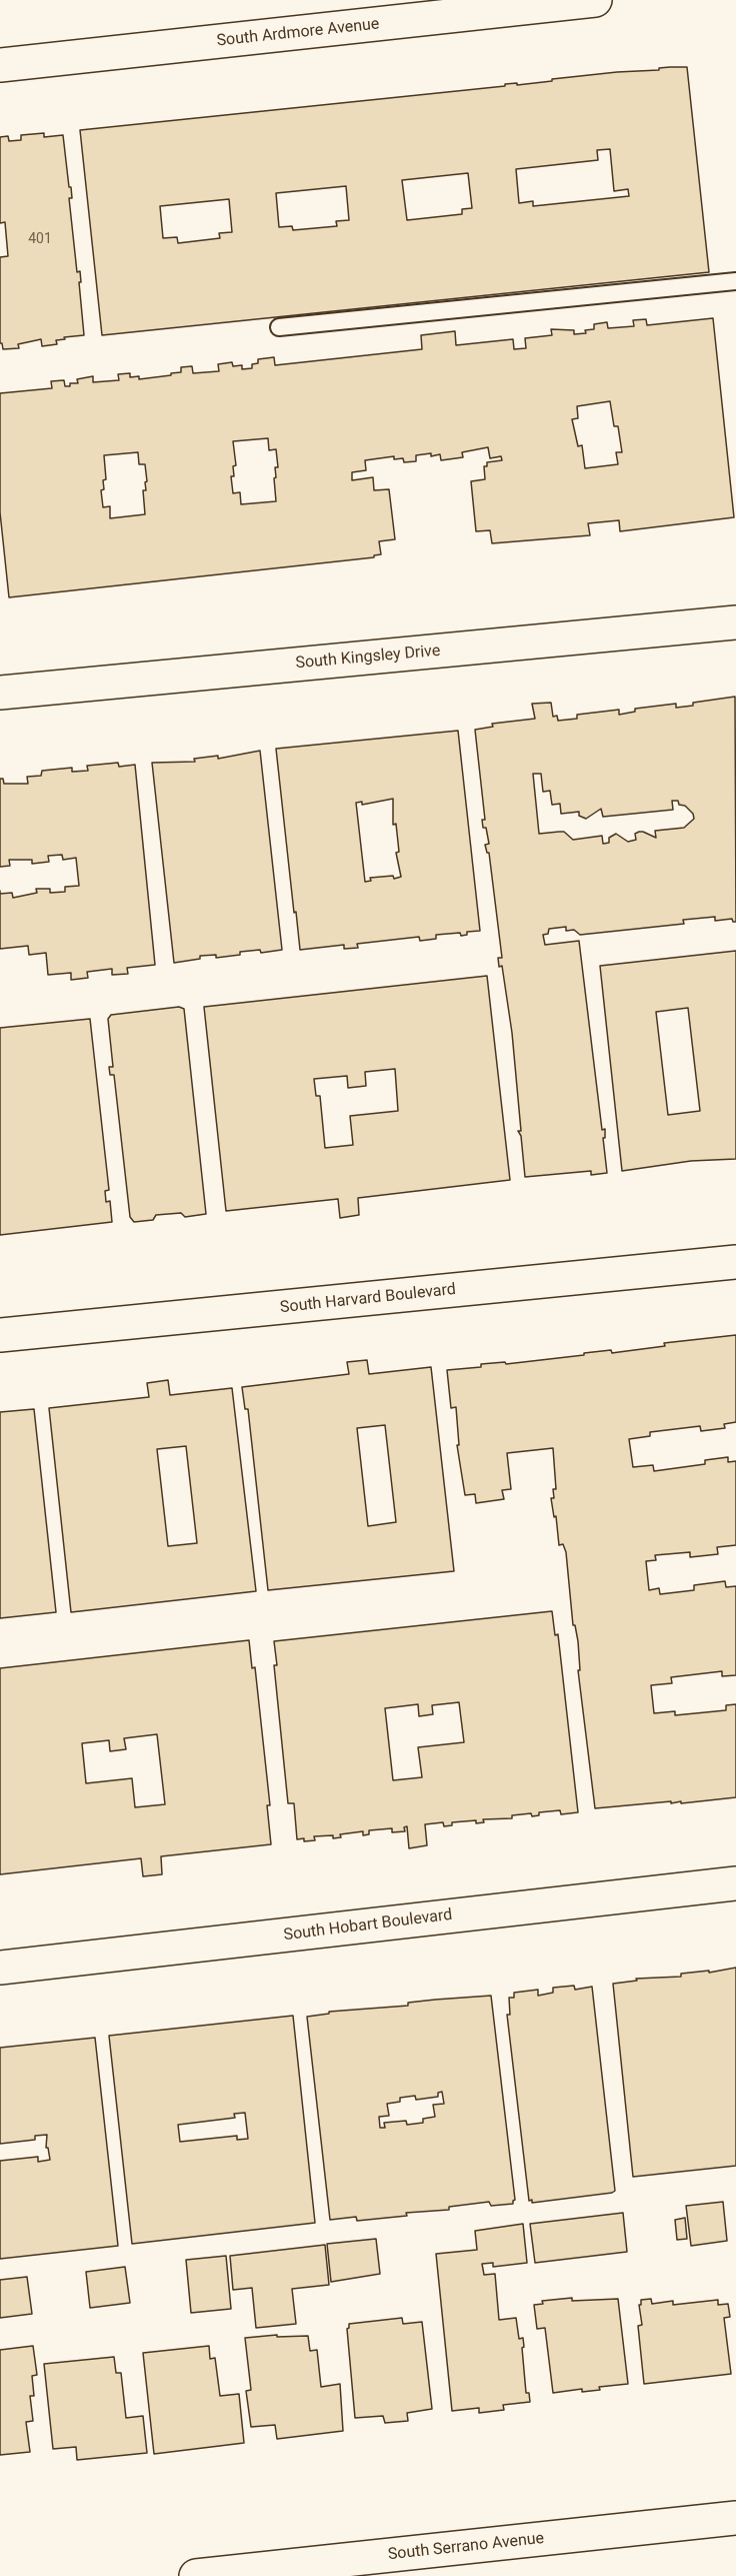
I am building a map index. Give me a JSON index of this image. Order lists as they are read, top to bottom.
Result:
{
  "streets": {
    "street": [
      "South Ardmore Avenue",
      "South Kingsley Drive",
      "South Harvard Boulevard",
      "South Hobart Boulevard",
      "South Serrano Avenue"
    ]
  },
  "house_numbers": ["401"]
}
